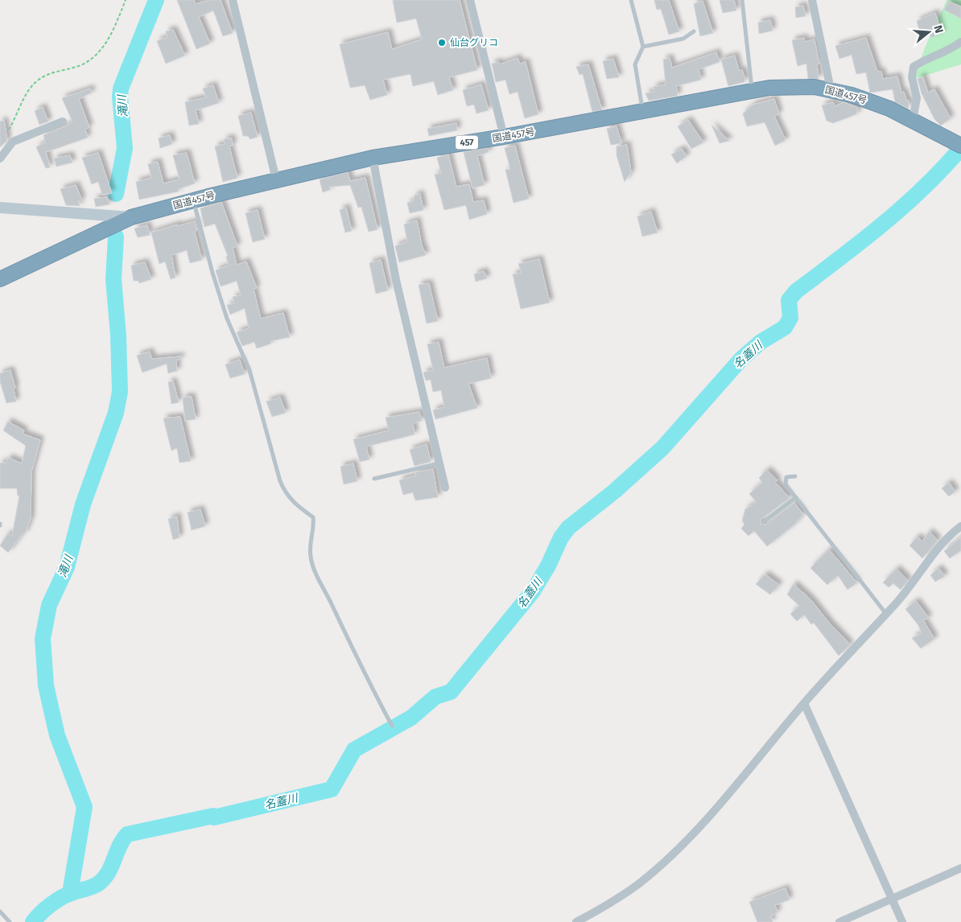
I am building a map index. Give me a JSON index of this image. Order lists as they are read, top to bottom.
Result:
{
  "streets": {
    "highway": ["国道457号", "457"]
  },
  "water": ["滝川", "名蓋川"],
  "places": ["仙台グリコ"],
  "north": "right"
}
